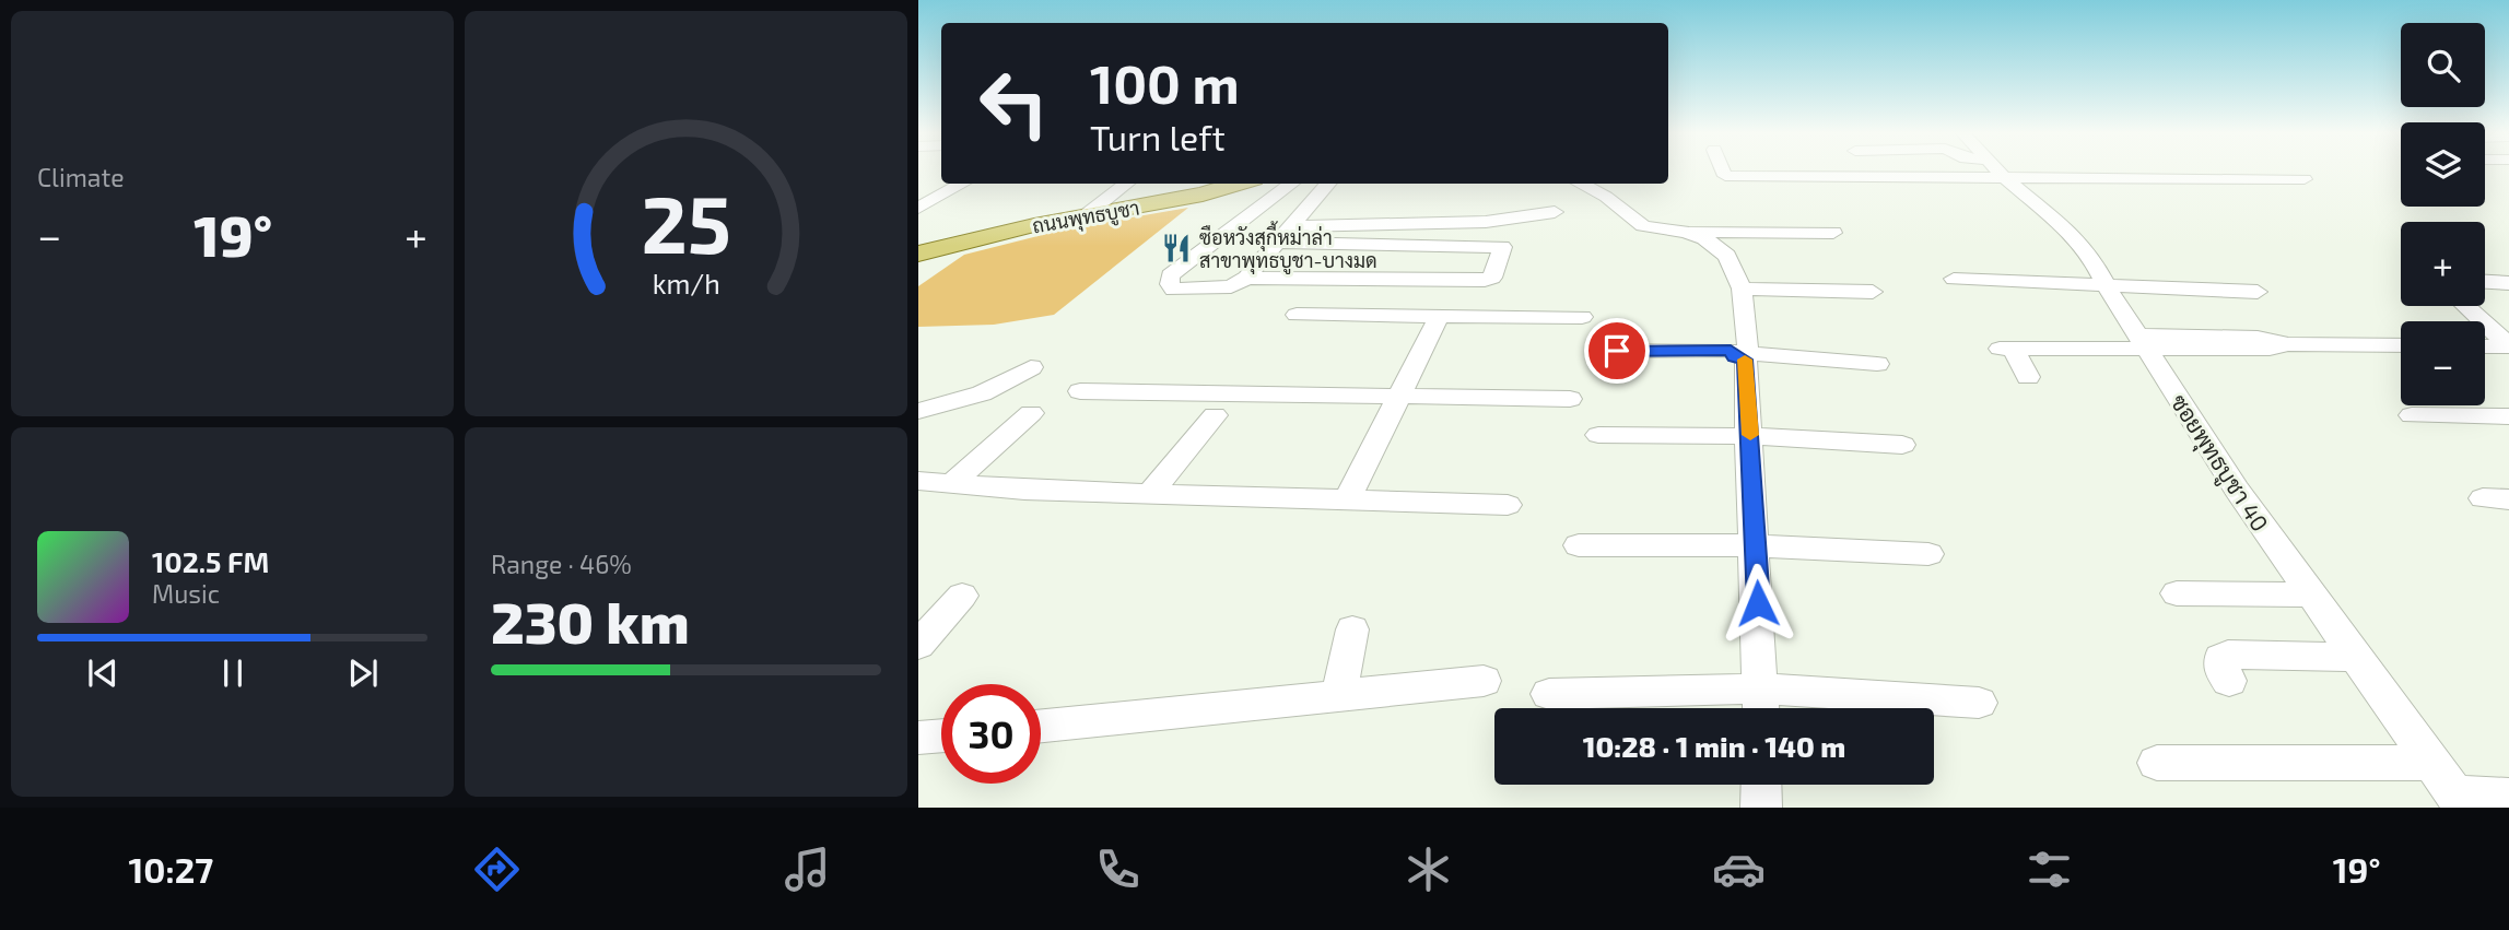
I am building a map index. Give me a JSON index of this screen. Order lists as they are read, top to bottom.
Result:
{
  "streets": {
    "main road": ["ถนนพุทธบูชา"],
    "street": ["ซอยพุทธบูชา 40"]
  },
  "places": {
    "restaurant": ["ซือหวังสุกี้หม่าล่า สาขาพุทธบูชา-บางมด"]
  },
  "page": {
    "tile": [
      "Climate",
      ["Range · 46%", "230 km"]
    ],
    "map_buttons": ["+", "−"],
    "turn": ["100 m", "Turn left"],
    "heat": ["−", "19°", "+"],
    "song": ["102.5 FM", "Music"],
    "limit": "30",
    "trip": "10:28 · 1 min · 140 m",
    "tabs": ["10:27", "19°"],
    "gauge": ["25", "km/h"]
  }
}
